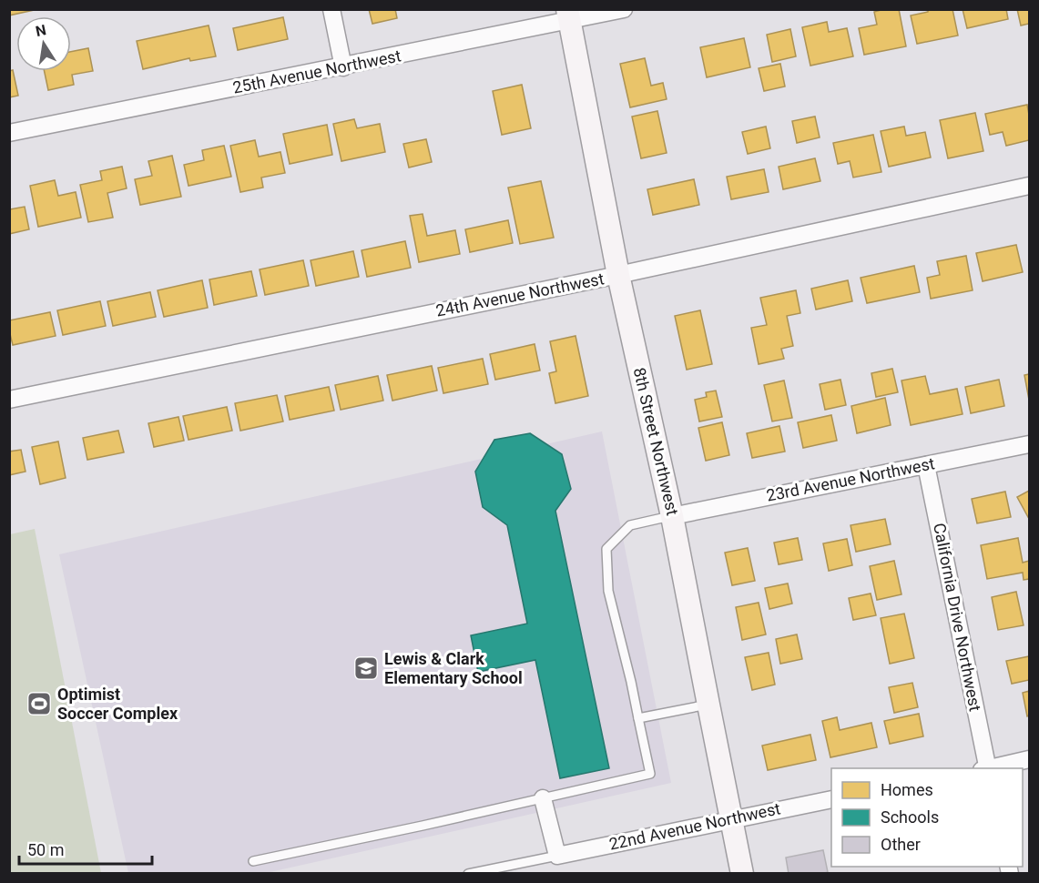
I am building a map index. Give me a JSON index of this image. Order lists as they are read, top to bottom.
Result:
{
  "streets": {
    "street": [
      "25th Avenue Northwest",
      "24th Avenue Northwest",
      "8th Street Northwest",
      "23rd Avenue Northwest",
      "California Drive Northwest",
      "22nd Avenue Northwest"
    ]
  },
  "crossings": [
    ["25th Avenue Northwest", "8th Street Northwest"],
    ["24th Avenue Northwest", "8th Street Northwest"],
    ["8th Street Northwest", "23rd Avenue Northwest"],
    ["8th Street Northwest", "22nd Avenue Northwest"],
    ["23rd Avenue Northwest", "California Drive Northwest"]
  ],
  "places": {
    "school or university": ["Lewis & Clark Elementary School"],
    "sports": ["Optimist Soccer Complex"]
  },
  "legend": ["Homes", "Schools", "Other"],
  "scale_bar": "50 m",
  "north": "top"
}
